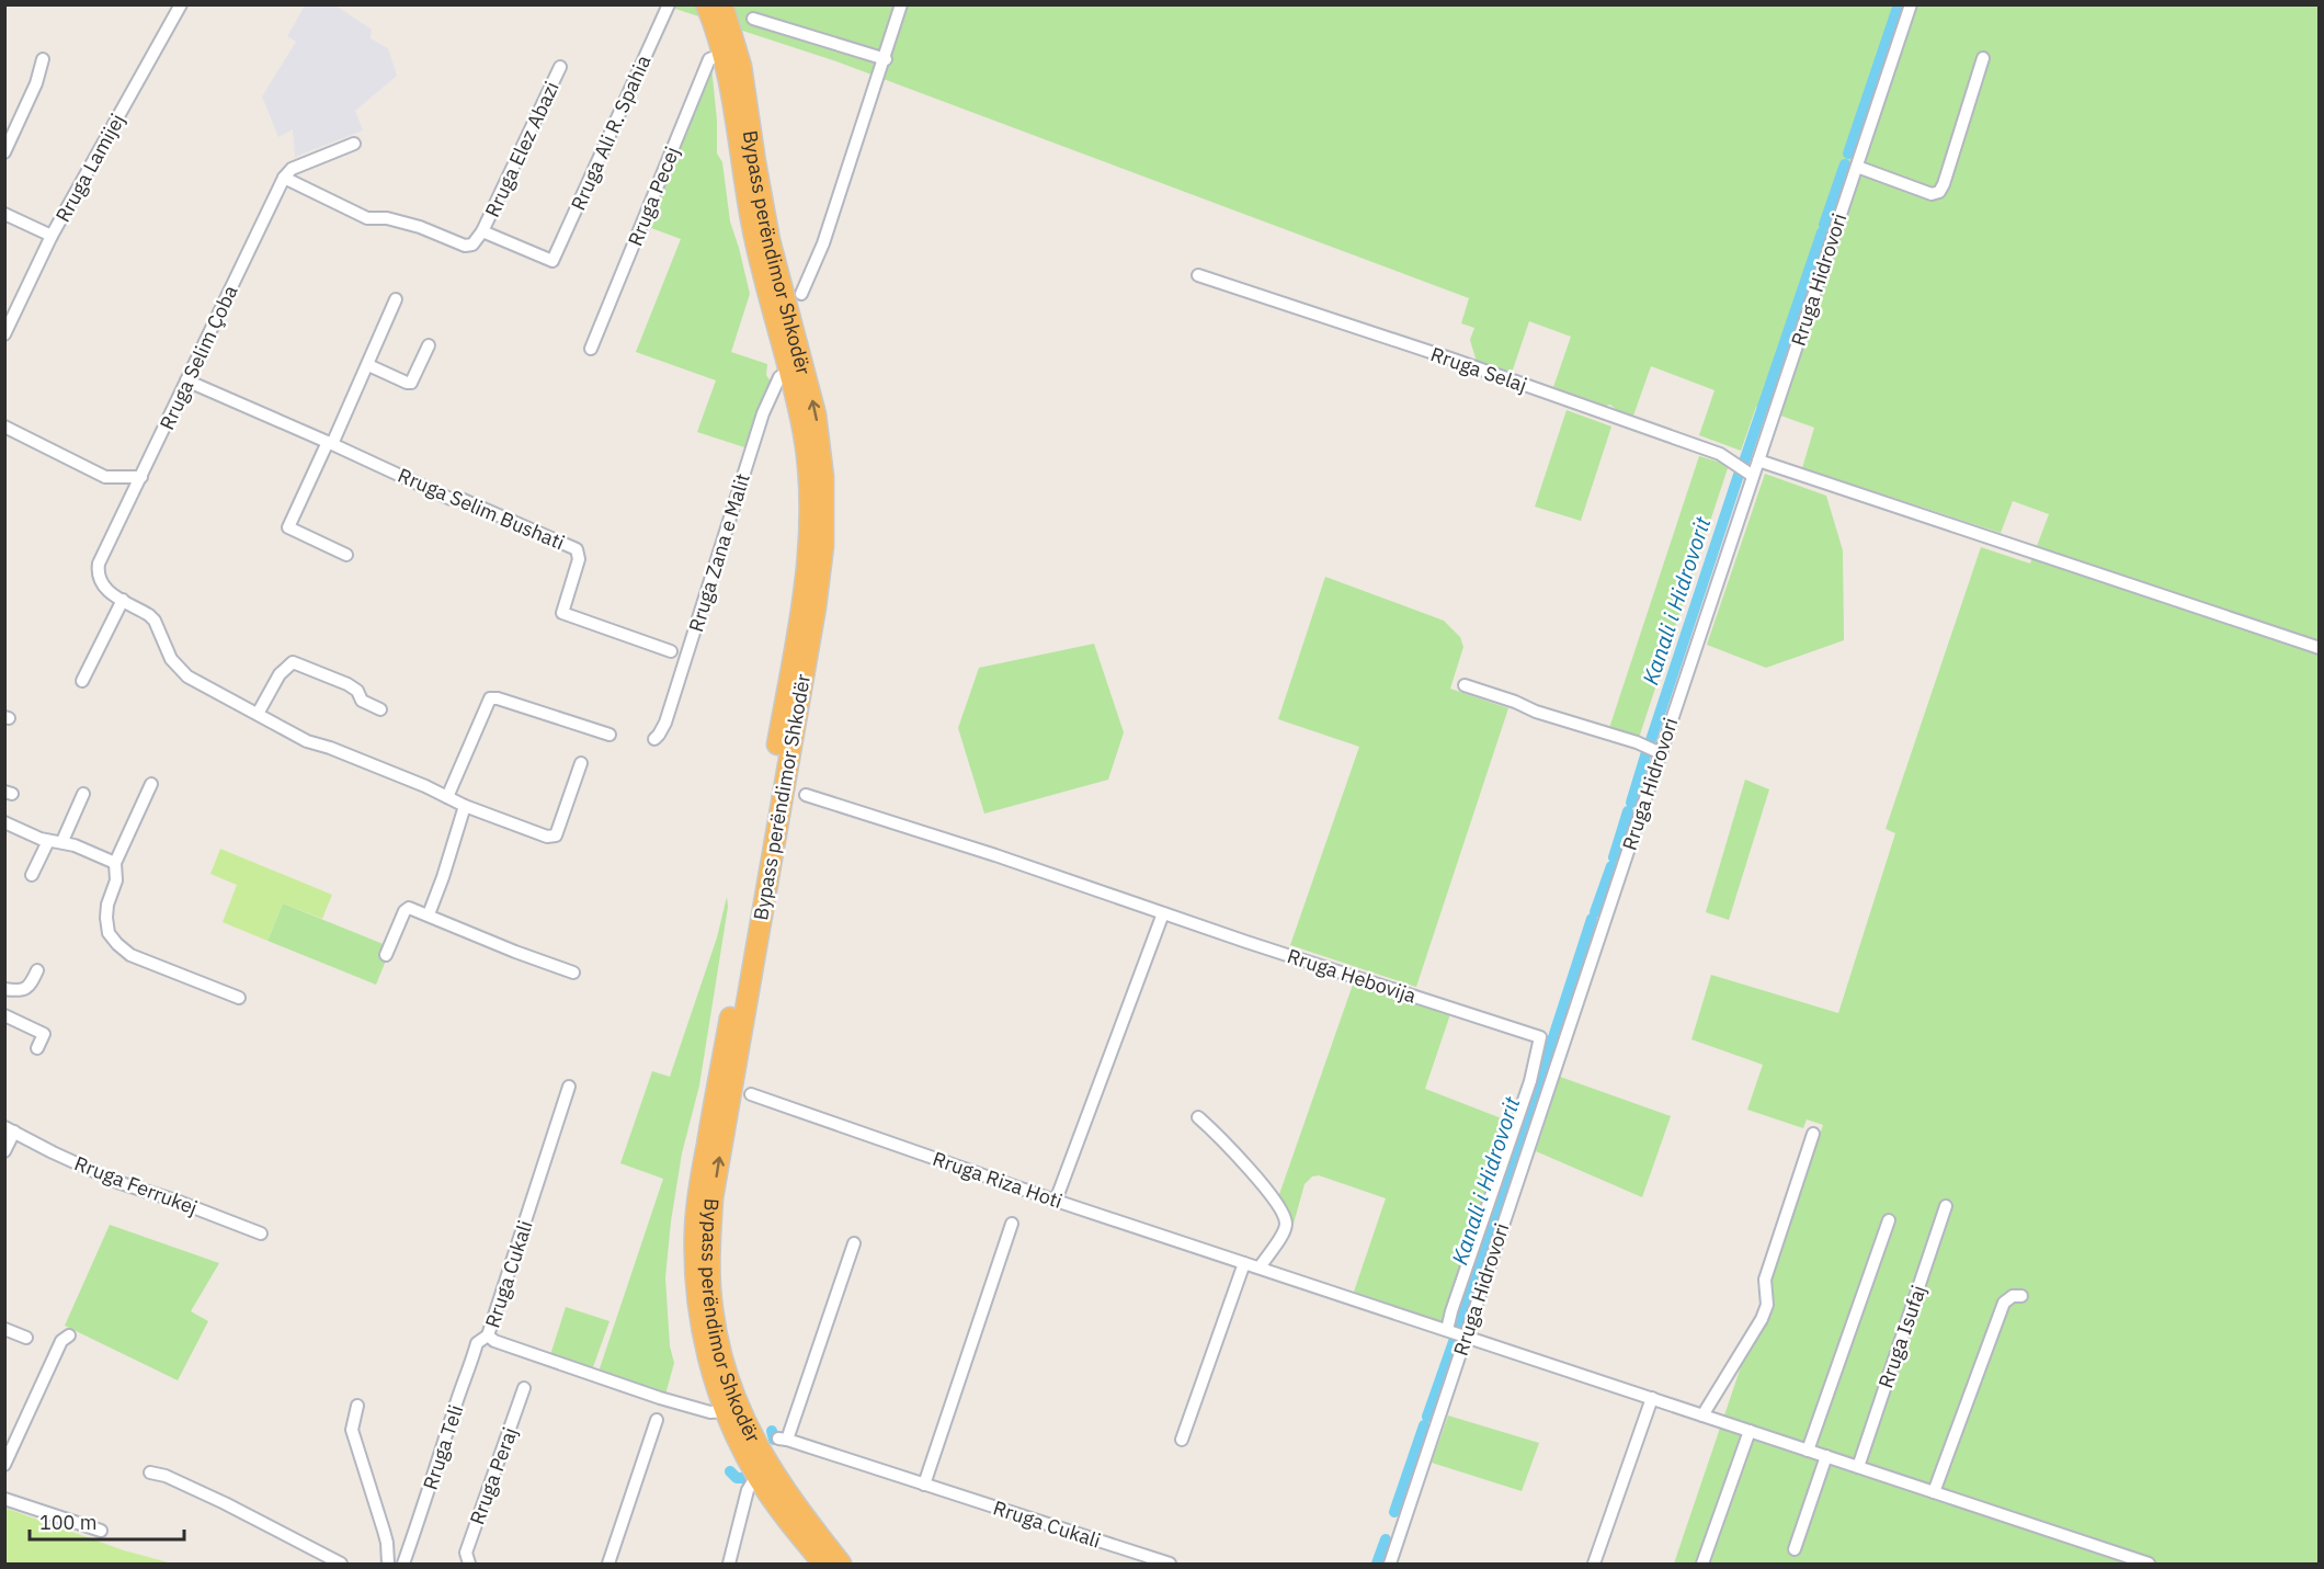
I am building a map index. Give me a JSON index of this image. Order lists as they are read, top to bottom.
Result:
{
  "streets": {
    "highway": ["Bypass perëndimor Shkodër"],
    "street": [
      "Rruga Ali R. Spahia",
      "Rruga Elez Abazi",
      "Rruga Lamijej",
      "Rruga Pecej",
      "Rruga Hidrovori",
      "Rruga Selim Çoba",
      "Rruga Selaj",
      "Rruga Selim Bushati",
      "Rruga Zana e Malit",
      "Rruga Hebovija",
      "Rruga Riza Hoti",
      "Rruga Ferrukej",
      "Rruga Cukali",
      "Rruga Isufaj",
      "Rruga Teli",
      "Rruga Peraj"
    ]
  },
  "crossings": [
    ["Rruga Ali R. Spahia", "Rruga Elez Abazi"],
    ["Rruga Elez Abazi", "Rruga Selim Çoba"],
    ["Rruga Pecej", "Bypass perëndimor Shkodër"],
    ["Bypass perëndimor Shkodër", "Rruga Zana e Malit"],
    ["Bypass perëndimor Shkodër", "Rruga Cukali"],
    ["Rruga Hidrovori", "Rruga Selaj"],
    ["Rruga Hidrovori", "Rruga Riza Hoti"],
    ["Rruga Selim Çoba", "Rruga Selim Bushati"],
    ["Rruga Hebovija", "Rruga Riza Hoti"],
    ["Rruga Cukali", "Rruga Teli"]
  ],
  "water": ["Kanali i Hidrovorit"],
  "scale_bar": "100 m"
}
